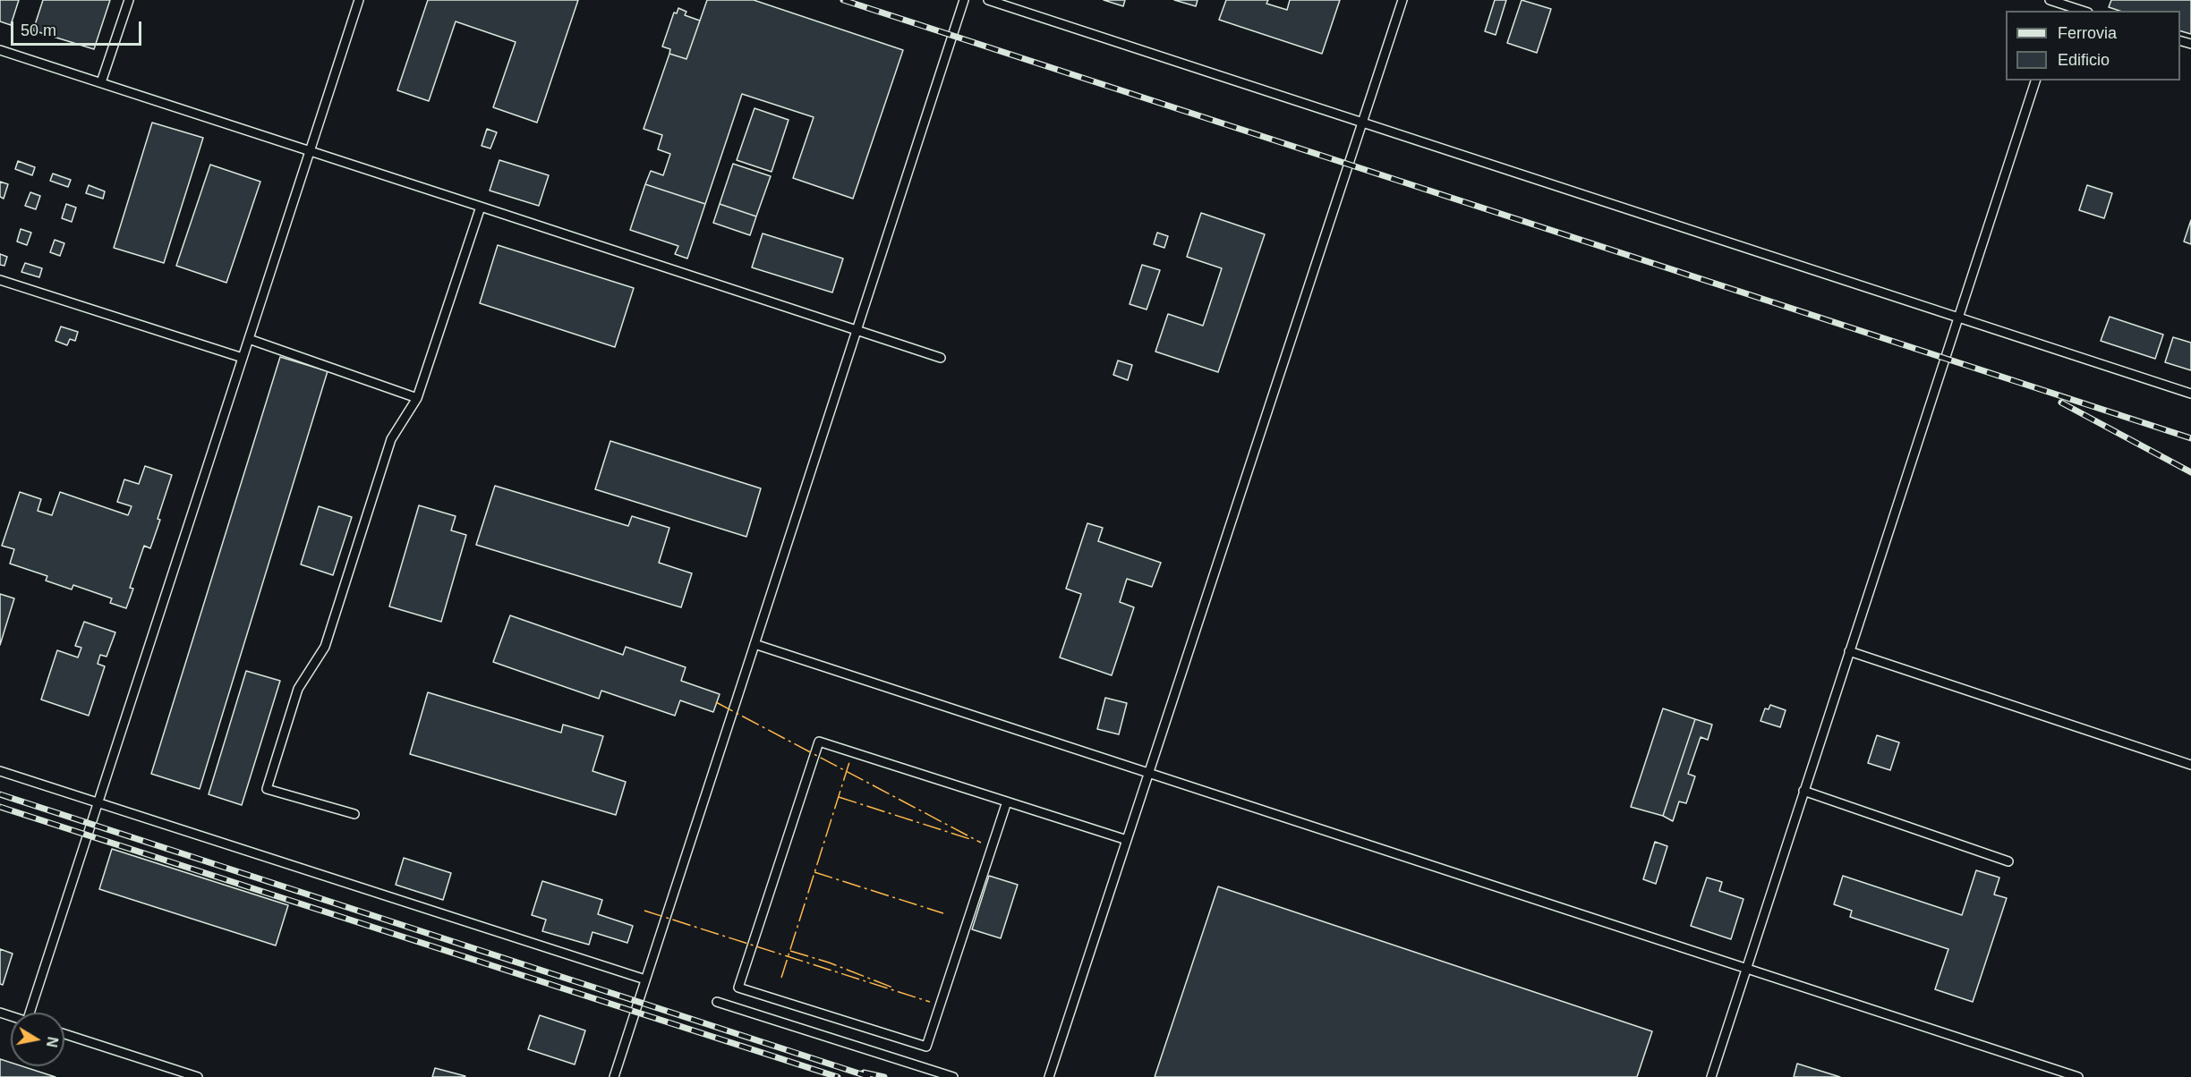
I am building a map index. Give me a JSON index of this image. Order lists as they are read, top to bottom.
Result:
{
  "legend": ["Ferrovia", "Edificio"],
  "scale_bar": "50 m",
  "north": "right"
}
